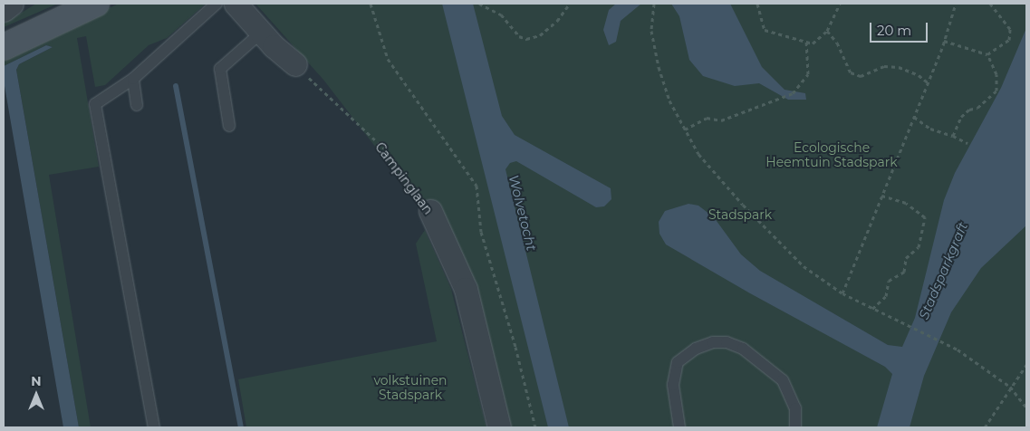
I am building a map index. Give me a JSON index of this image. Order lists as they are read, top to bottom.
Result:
{
  "streets": {
    "street": ["Campinglaan"]
  },
  "water": ["Wolvetocht", "Stadsparkgraft"],
  "parks": ["Ecologische Heemtuin Stadspark", "Stadspark", "volkstuinen Stadspark"],
  "scale_bar": "20 m",
  "north": "top"
}
